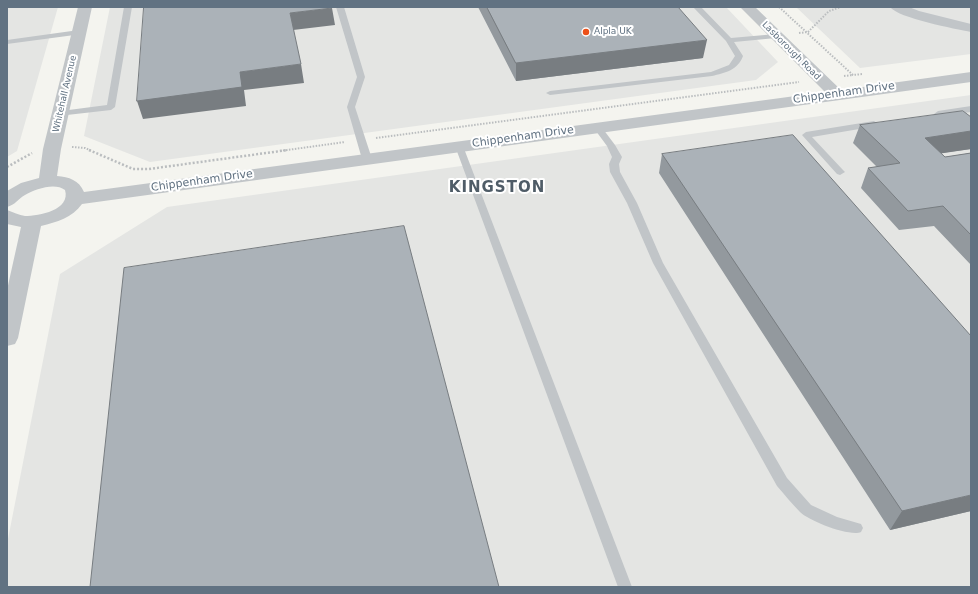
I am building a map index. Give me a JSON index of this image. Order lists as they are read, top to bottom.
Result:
{
  "streets": {
    "street": ["Lasborough Road", "Chippenham Drive", "Whitehall Avenue"]
  },
  "crossings": [
    ["Lasborough Road", "Chippenham Drive"]
  ],
  "districts": ["KINGSTON"],
  "places": ["Alpla UK"]
}
